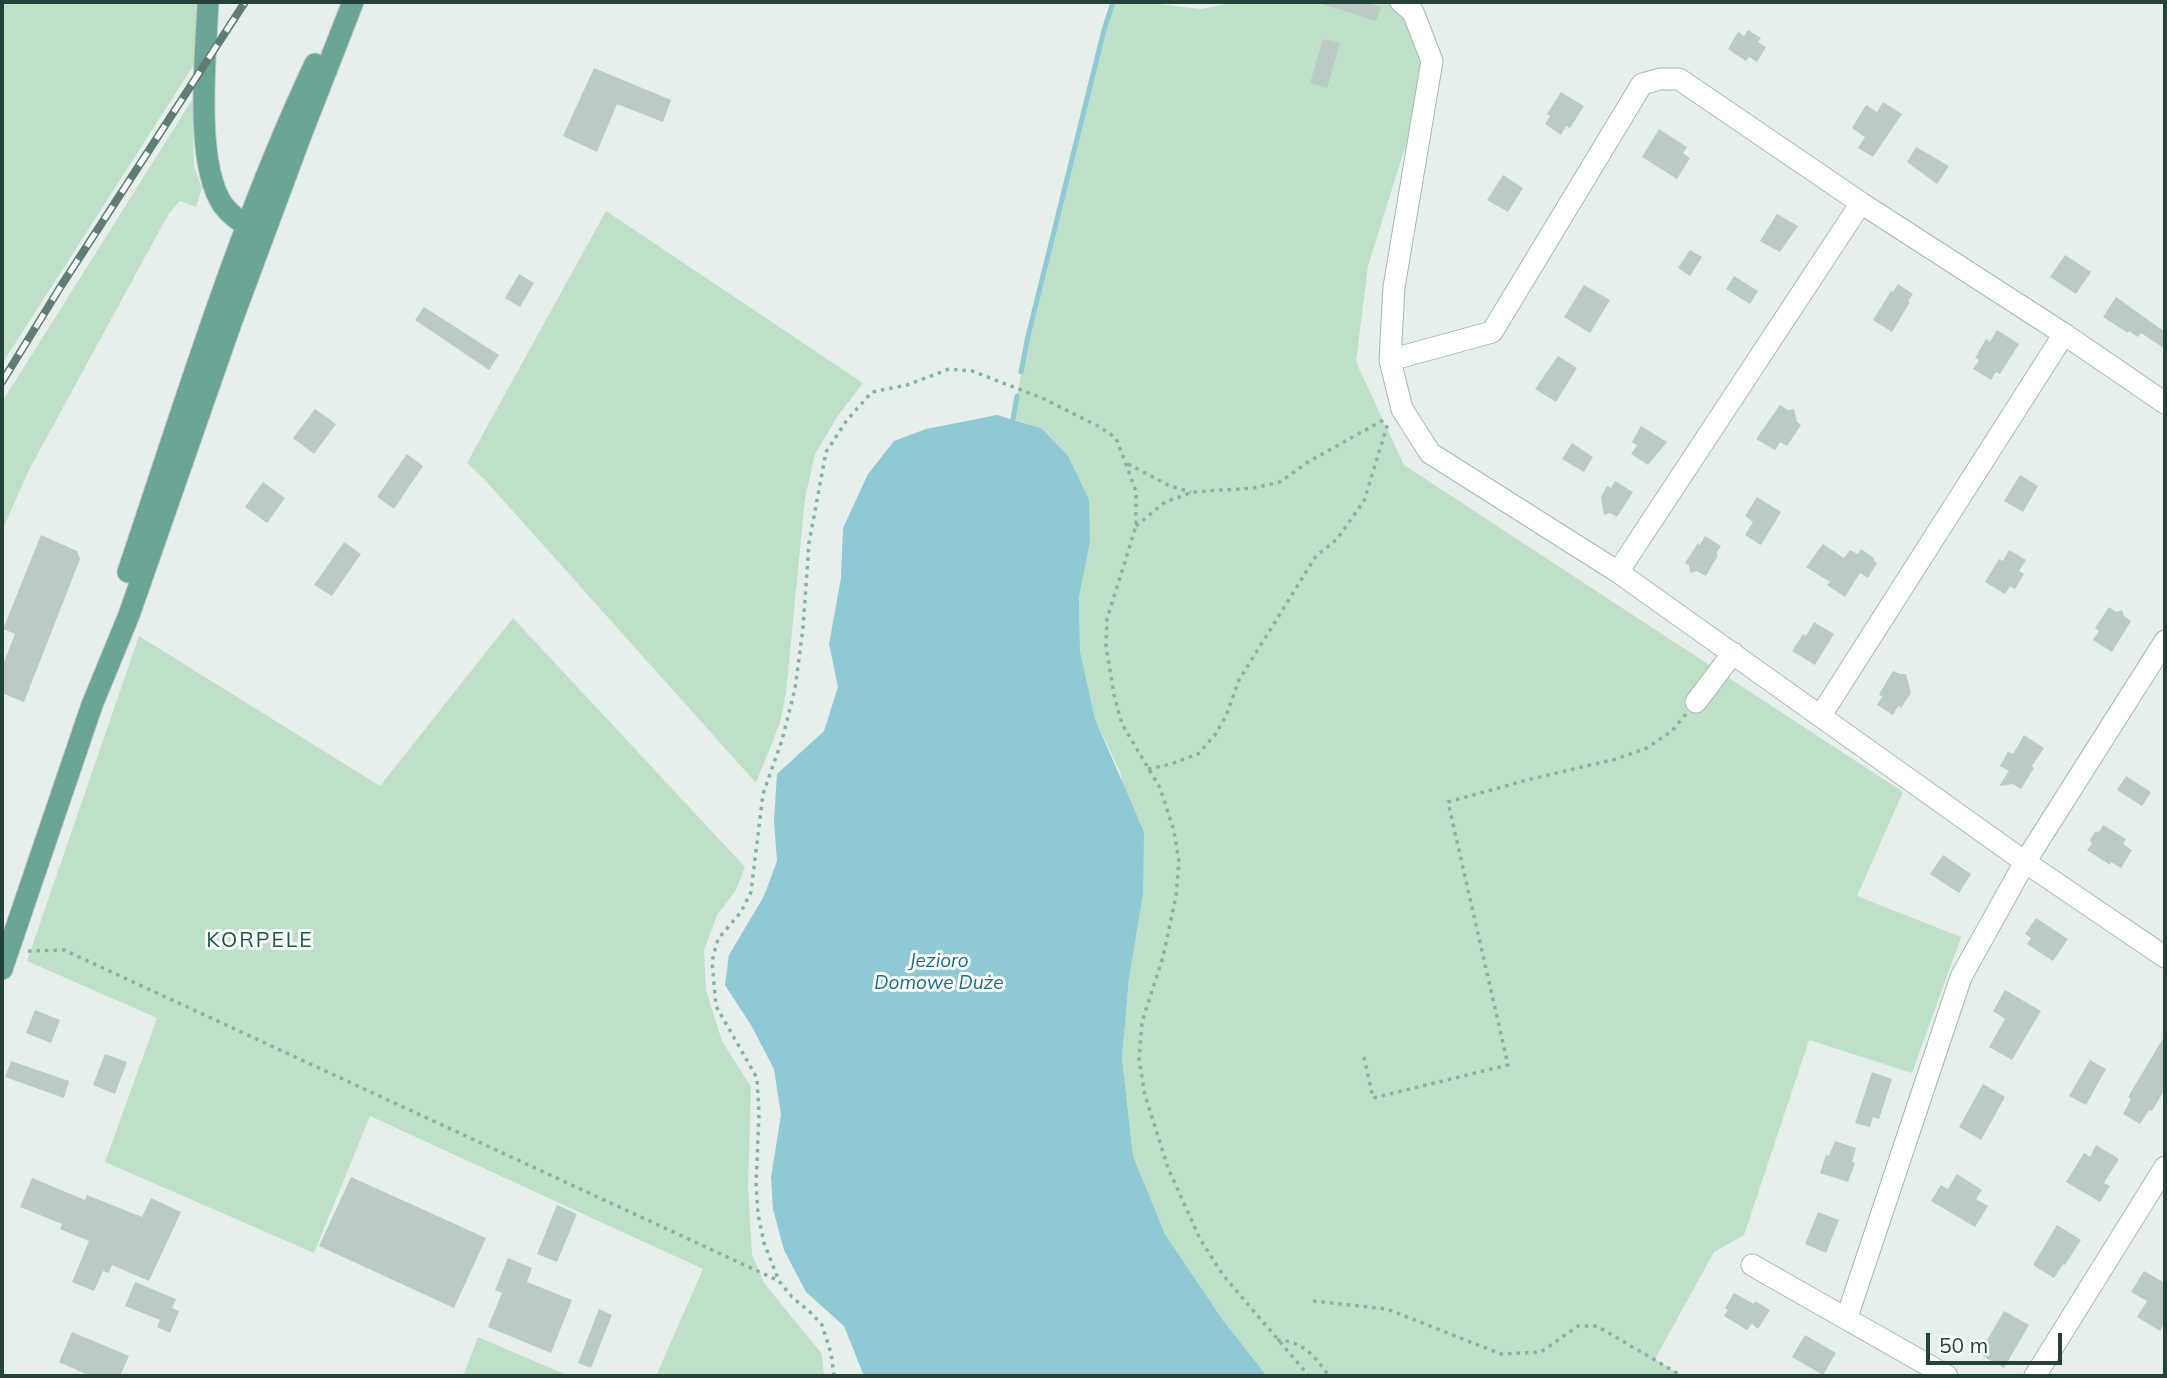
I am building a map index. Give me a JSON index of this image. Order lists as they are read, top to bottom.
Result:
{
  "districts": ["KORPELE"],
  "water": ["Jezioro Domowe Duże"],
  "scale_bar": "50 m"
}
